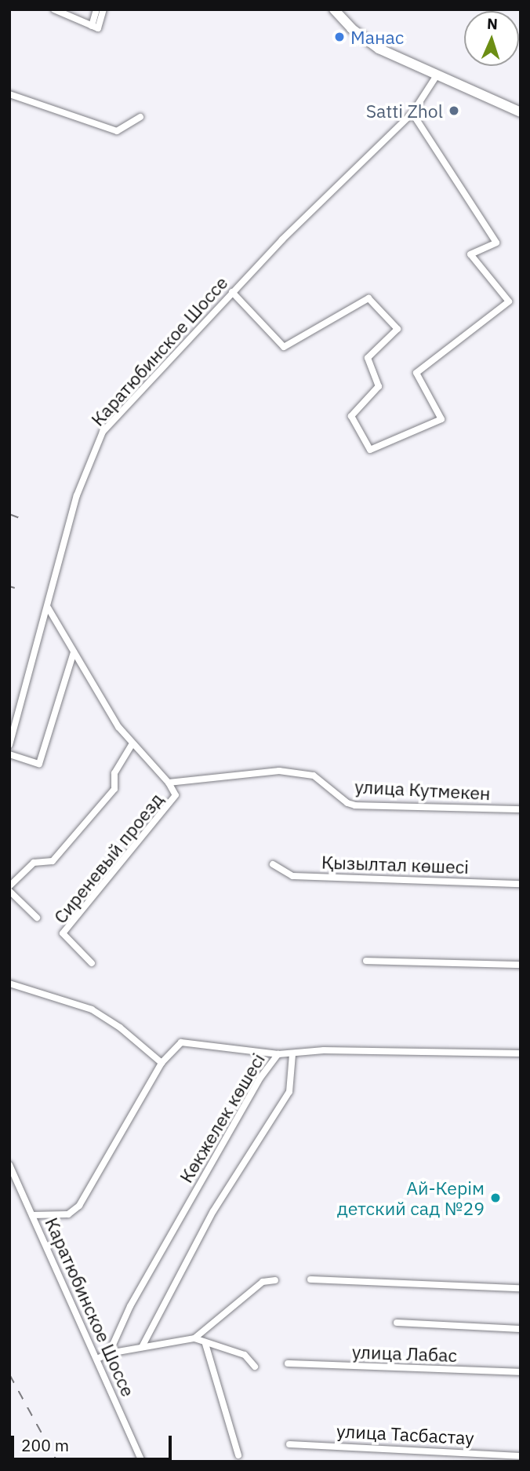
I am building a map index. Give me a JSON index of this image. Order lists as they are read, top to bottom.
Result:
{
  "streets": {
    "street": [
      "Каратюбинское Шоссе",
      "улица Кутмекен",
      "Сиреневый проезд",
      "Қызылтал көшесі",
      "Көкжелек көшесі",
      "улица Лабас",
      "улица Тасбастау"
    ]
  },
  "crossings": [
    ["Каратюбинское Шоссе", "Сиреневый проезд"],
    ["улица Кутмекен", "Сиреневый проезд"]
  ],
  "places": ["Манас", "Satti Zhol", "Ай-Керім детский сад №29"],
  "scale_bar": "200 m",
  "north": "top"
}
